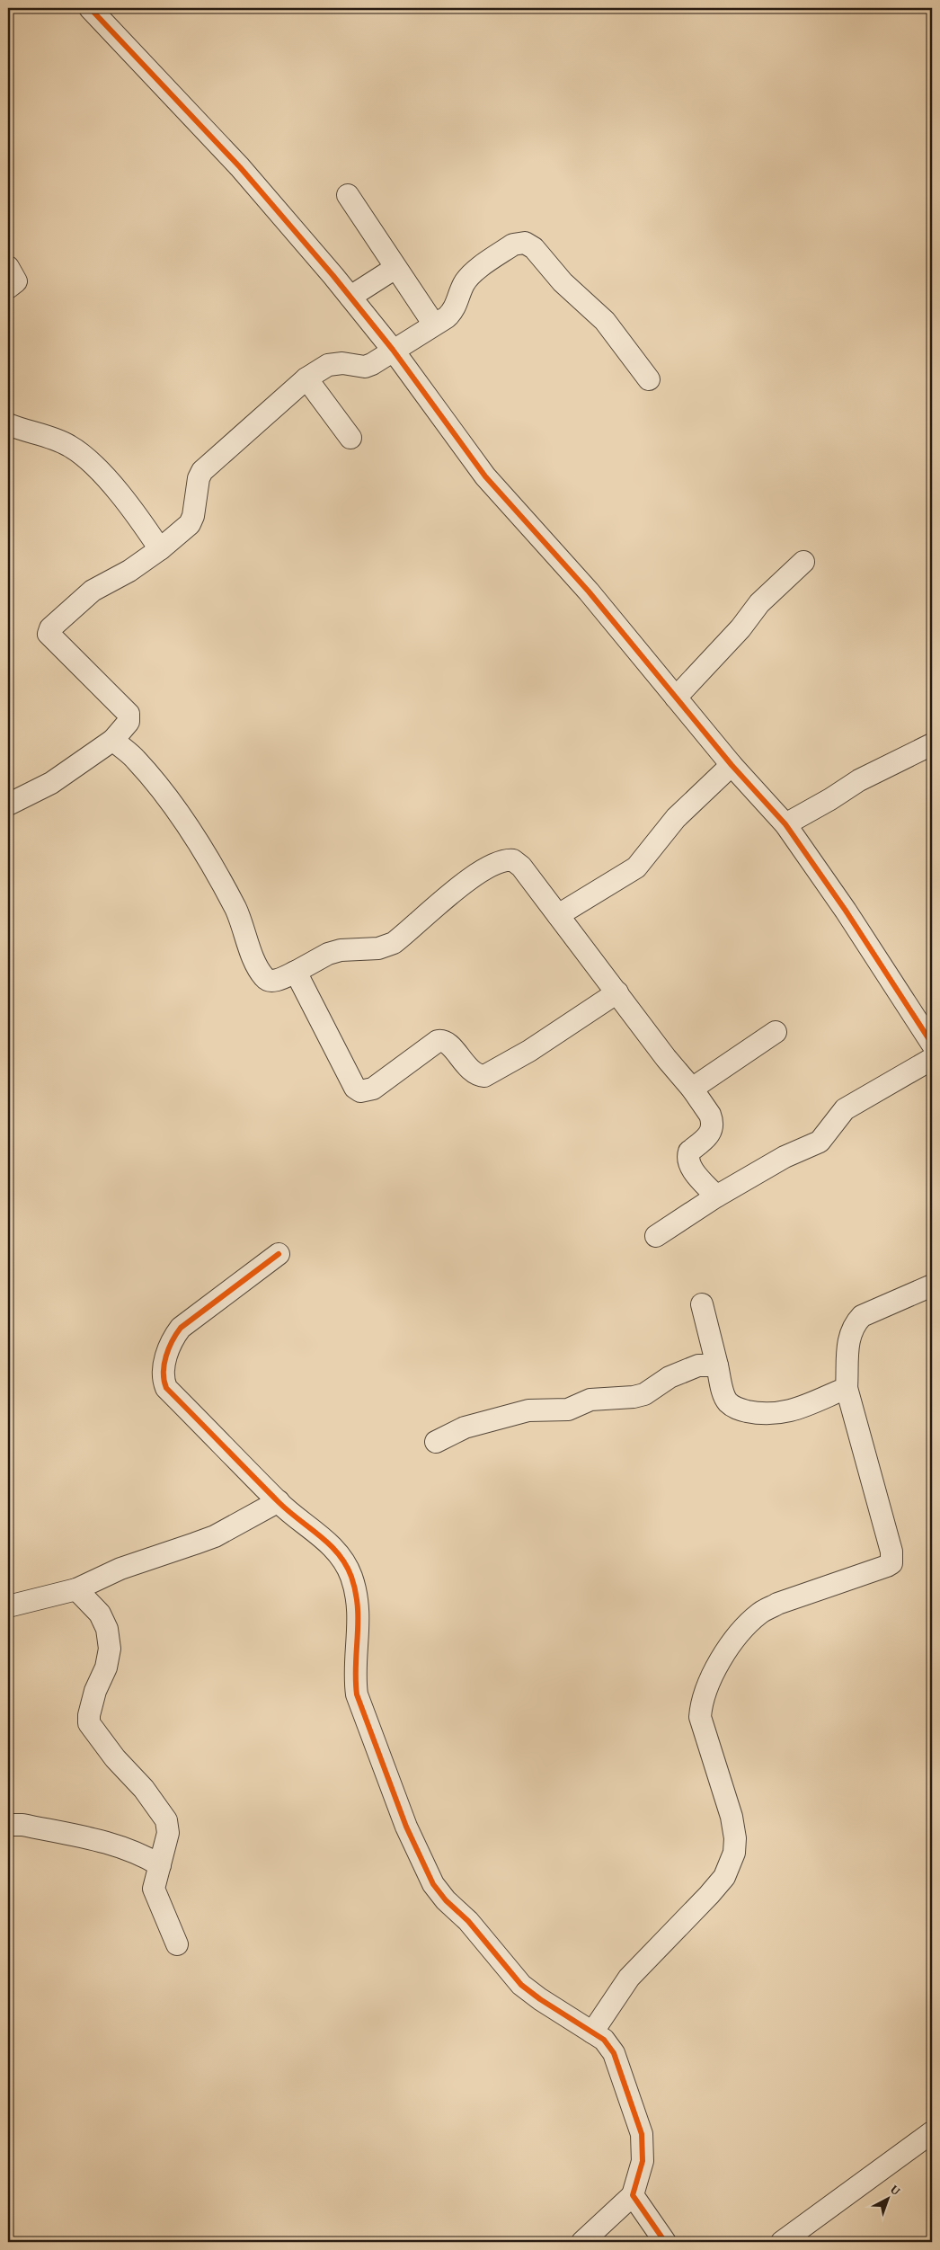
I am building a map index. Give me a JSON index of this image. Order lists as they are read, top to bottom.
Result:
{
  "north": "top right"
}
